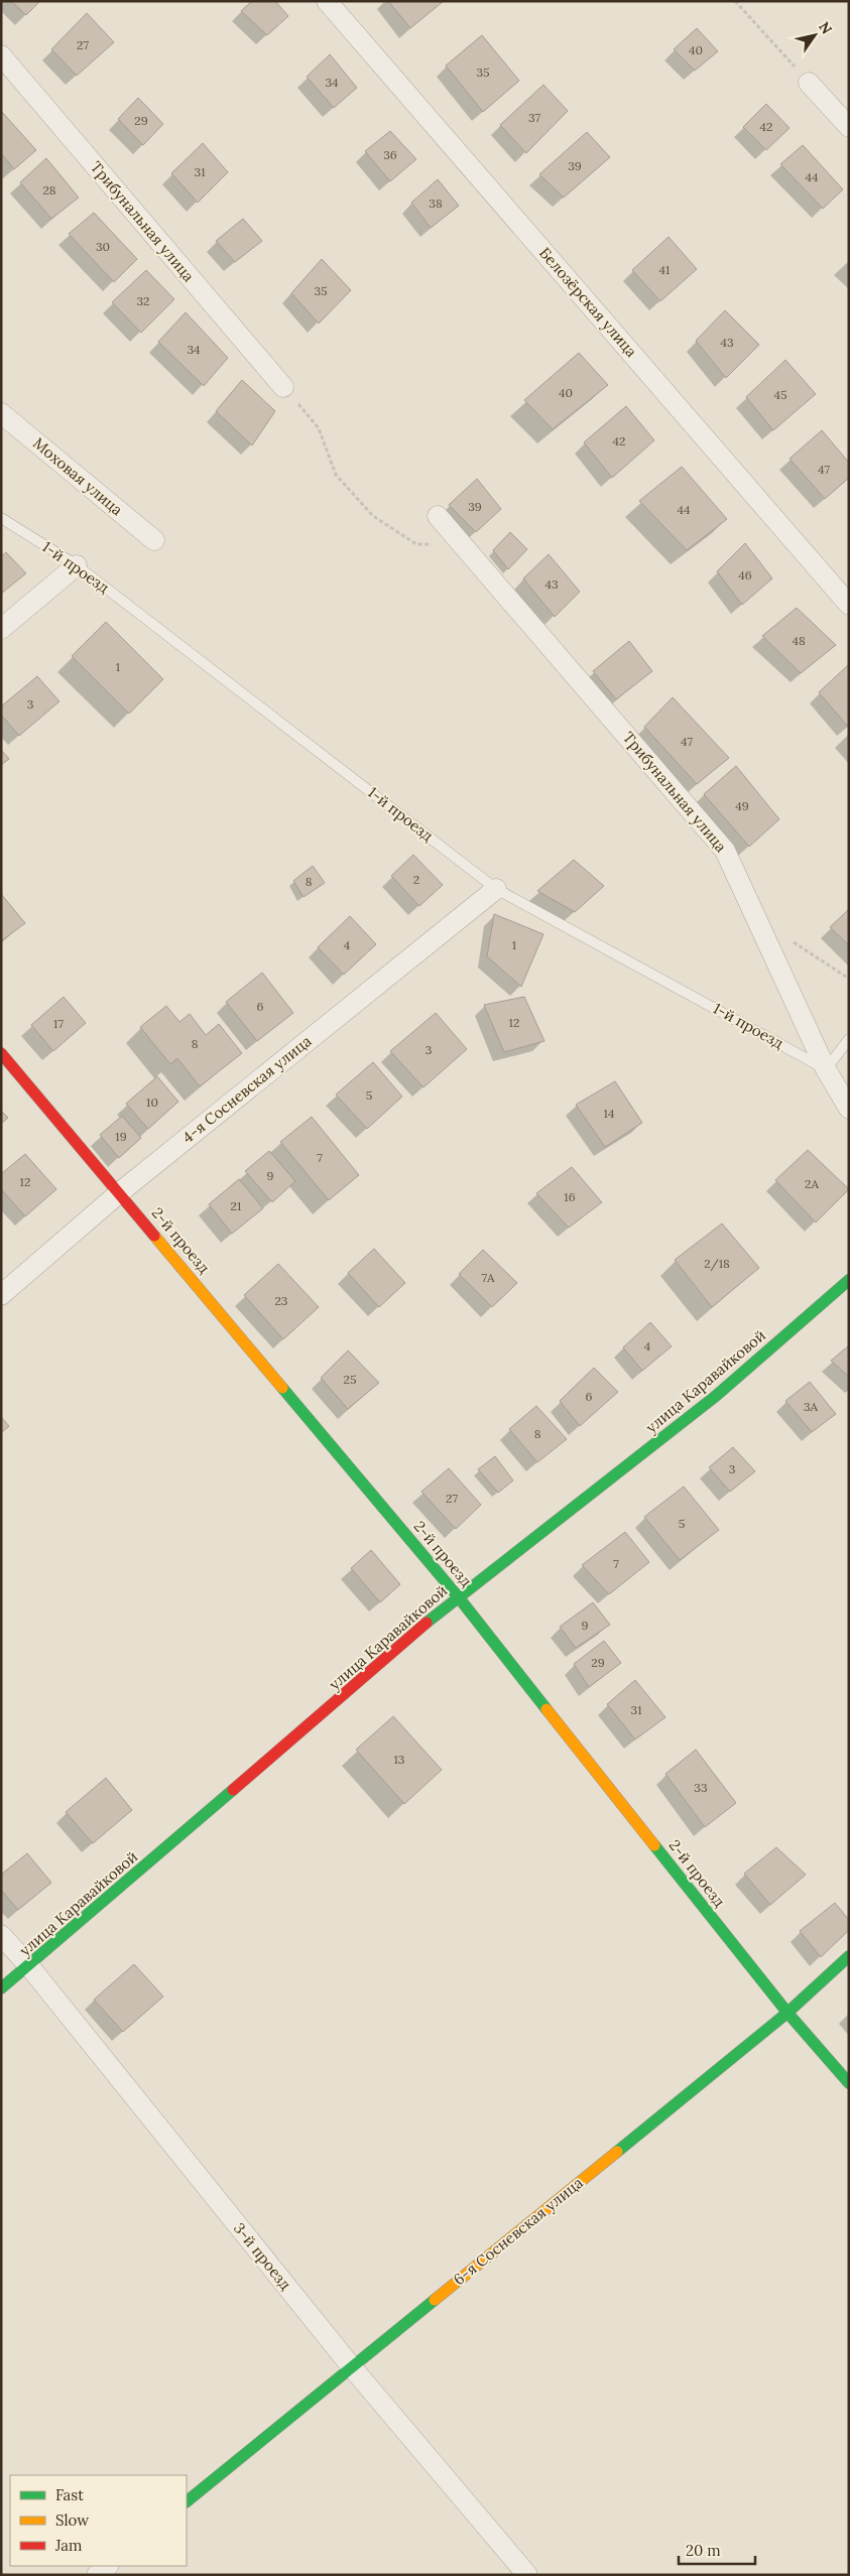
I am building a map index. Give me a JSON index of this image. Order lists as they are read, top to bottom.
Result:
{
  "streets": {
    "street": [
      "Трибунальная улица",
      "Белозёрская улица",
      "Моховая улица",
      "4-я Сосневская улица",
      "2-й проезд",
      "улица Каравайковой",
      "6-я Сосневская улица",
      "3-й проезд"
    ],
    "lane": ["1-й проезд"]
  },
  "crossings": [
    ["Трибунальная улица", "1-й проезд"],
    ["1-й проезд", "4-я Сосневская улица"],
    ["4-я Сосневская улица", "2-й проезд"],
    ["2-й проезд", "улица Каравайковой"],
    ["2-й проезд", "6-я Сосневская улица"],
    ["улица Каравайковой", "3-й проезд"],
    ["6-я Сосневская улица", "3-й проезд"]
  ],
  "house_numbers": [
    "27",
    "40",
    "35",
    "34",
    "37",
    "29",
    "42",
    "36",
    "39",
    "31",
    "44",
    "28",
    "38",
    "30",
    "41",
    "35",
    "32",
    "43",
    "34",
    "40",
    "45",
    "42",
    "47",
    "39",
    "44",
    "46",
    "43",
    "48",
    "1",
    "3",
    "47",
    "49",
    "2",
    "8",
    "4",
    "1",
    "6",
    "12",
    "17",
    "8",
    "3",
    "5",
    "10",
    "14",
    "19",
    "7",
    "9",
    "12",
    "2А",
    "16",
    "21",
    "2/18",
    "7А",
    "23",
    "4",
    "25",
    "6",
    "3А",
    "8",
    "3",
    "27",
    "5",
    "7",
    "9",
    "29",
    "31",
    "13",
    "33"
  ],
  "legend": ["Fast", "Slow", "Jam"],
  "scale_bar": "20 m",
  "north": "top right"
}
